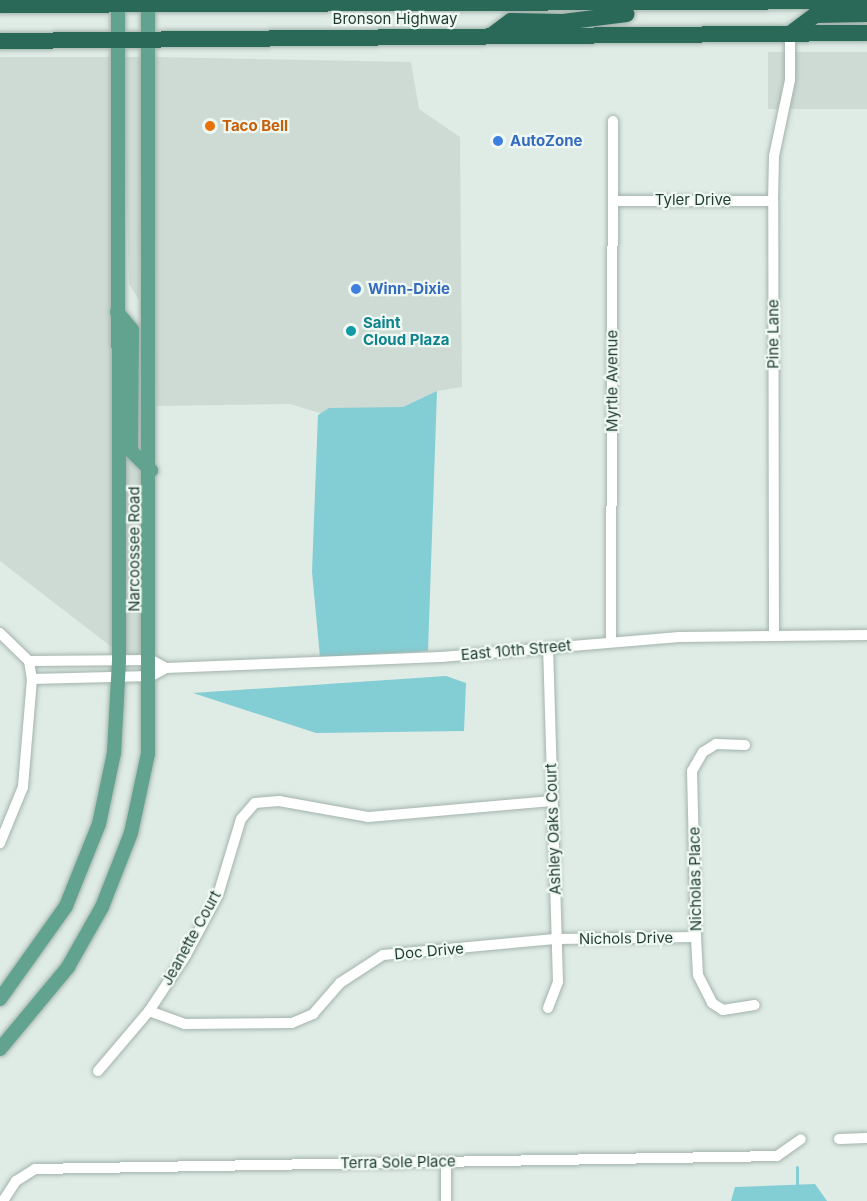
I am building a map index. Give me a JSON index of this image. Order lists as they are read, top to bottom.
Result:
{
  "streets": {
    "highway": ["Bronson Highway"],
    "main road": ["Narcoossee Road"],
    "street": [
      "Tyler Drive",
      "Pine Lane",
      "Myrtle Avenue",
      "East 10th Street",
      "Ashley Oaks Court",
      "Nicholas Place",
      "Jeanette Court",
      "Nichols Drive",
      "Doc Drive",
      "Terra Sole Place"
    ]
  },
  "crossings": [
    ["Bronson Highway", "Pine Lane"],
    ["Bronson Highway", "Narcoossee Road"],
    ["Tyler Drive", "Pine Lane"],
    ["Tyler Drive", "Myrtle Avenue"],
    ["Pine Lane", "East 10th Street"],
    ["Myrtle Avenue", "East 10th Street"],
    ["Narcoossee Road", "East 10th Street"],
    ["East 10th Street", "Ashley Oaks Court"],
    ["Ashley Oaks Court", "Jeanette Court"],
    ["Ashley Oaks Court", "Nichols Drive"],
    ["Ashley Oaks Court", "Doc Drive"],
    ["Nicholas Place", "Nichols Drive"],
    ["Jeanette Court", "Doc Drive"],
    ["Nichols Drive", "Doc Drive"]
  ],
  "places": [
    "Taco Bell",
    "AutoZone",
    "Winn-Dixie",
    "Saint Cloud Plaza"
  ]
}
